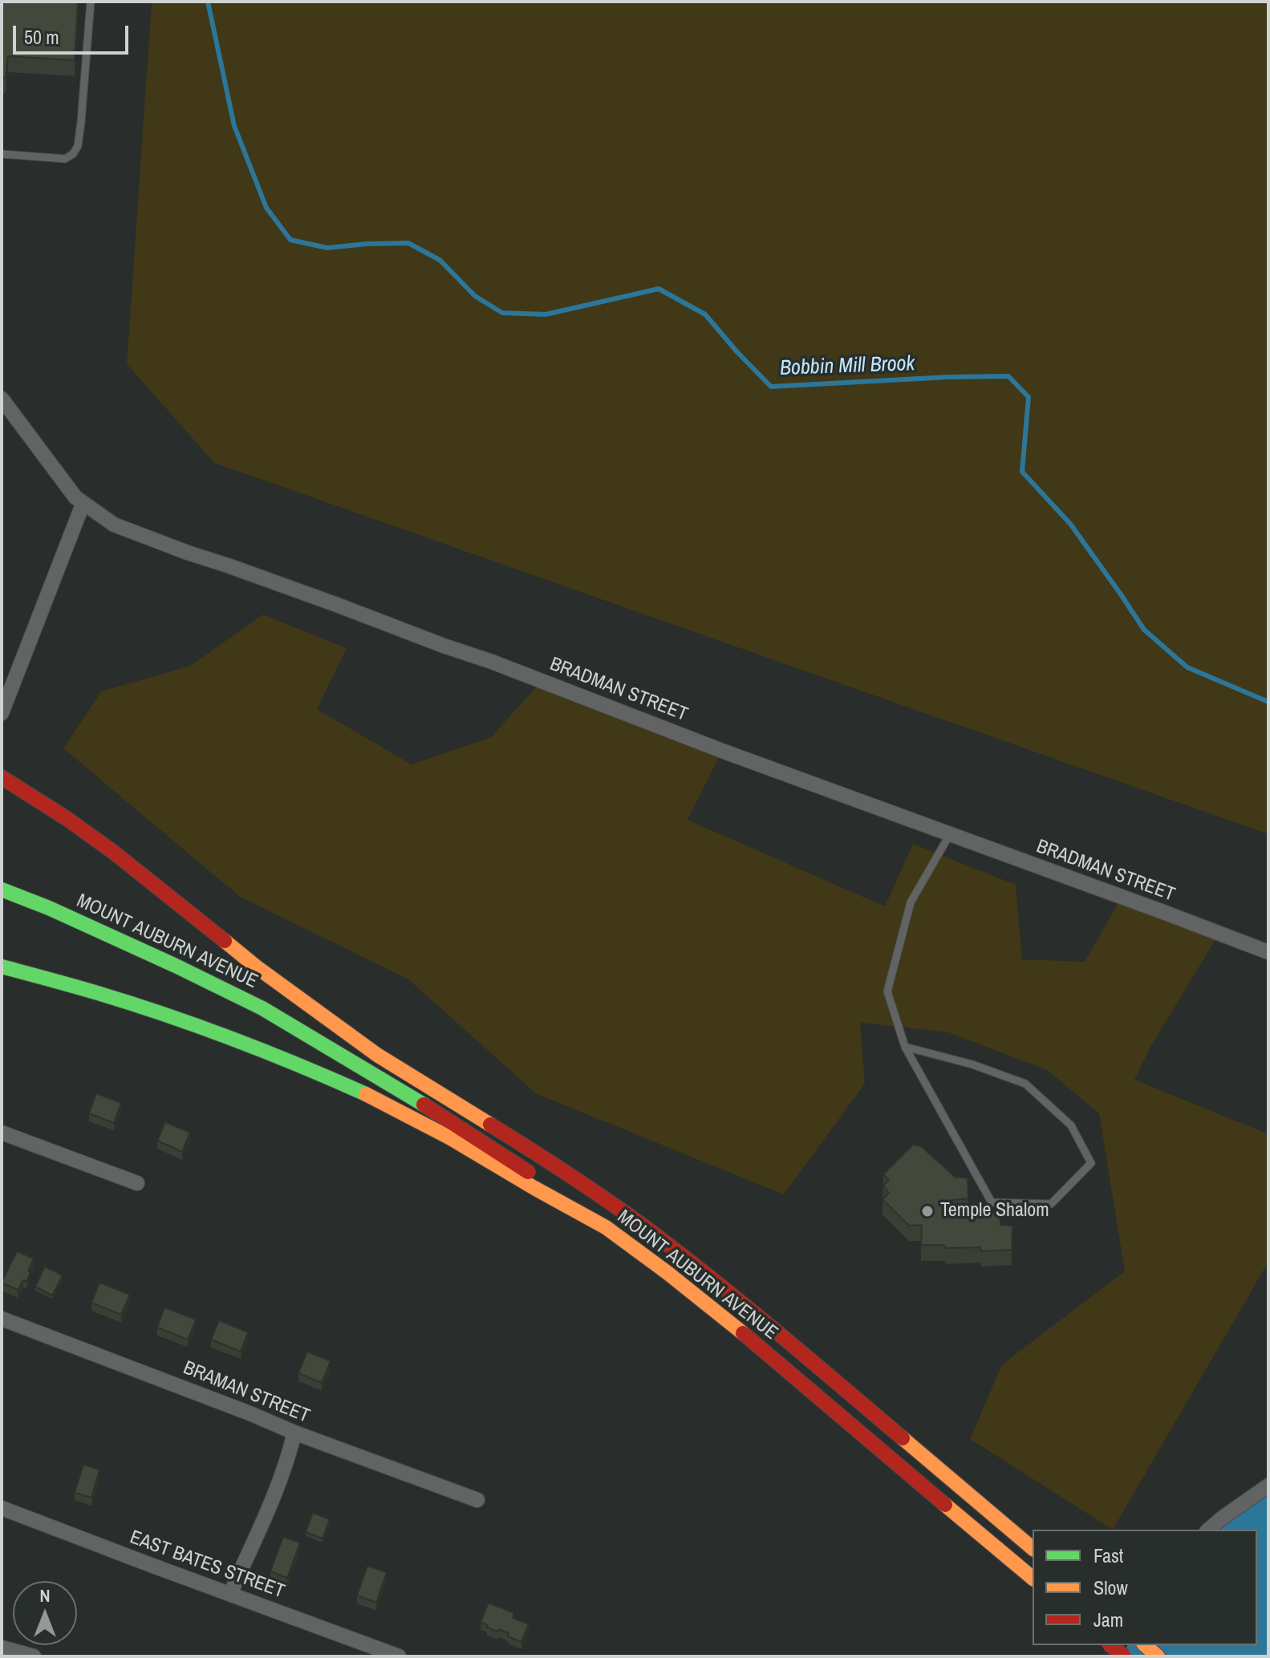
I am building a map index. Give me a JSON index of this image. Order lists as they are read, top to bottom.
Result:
{
  "streets": {
    "main road": ["MOUNT AUBURN AVENUE"],
    "street": ["BRADMAN STREET", "BRAMAN STREET", "EAST BATES STREET"]
  },
  "water": ["Bobbin Mill Brook"],
  "places": ["Temple Shalom"],
  "legend": ["Fast", "Slow", "Jam"],
  "scale_bar": "50 m",
  "north": "top"
}
